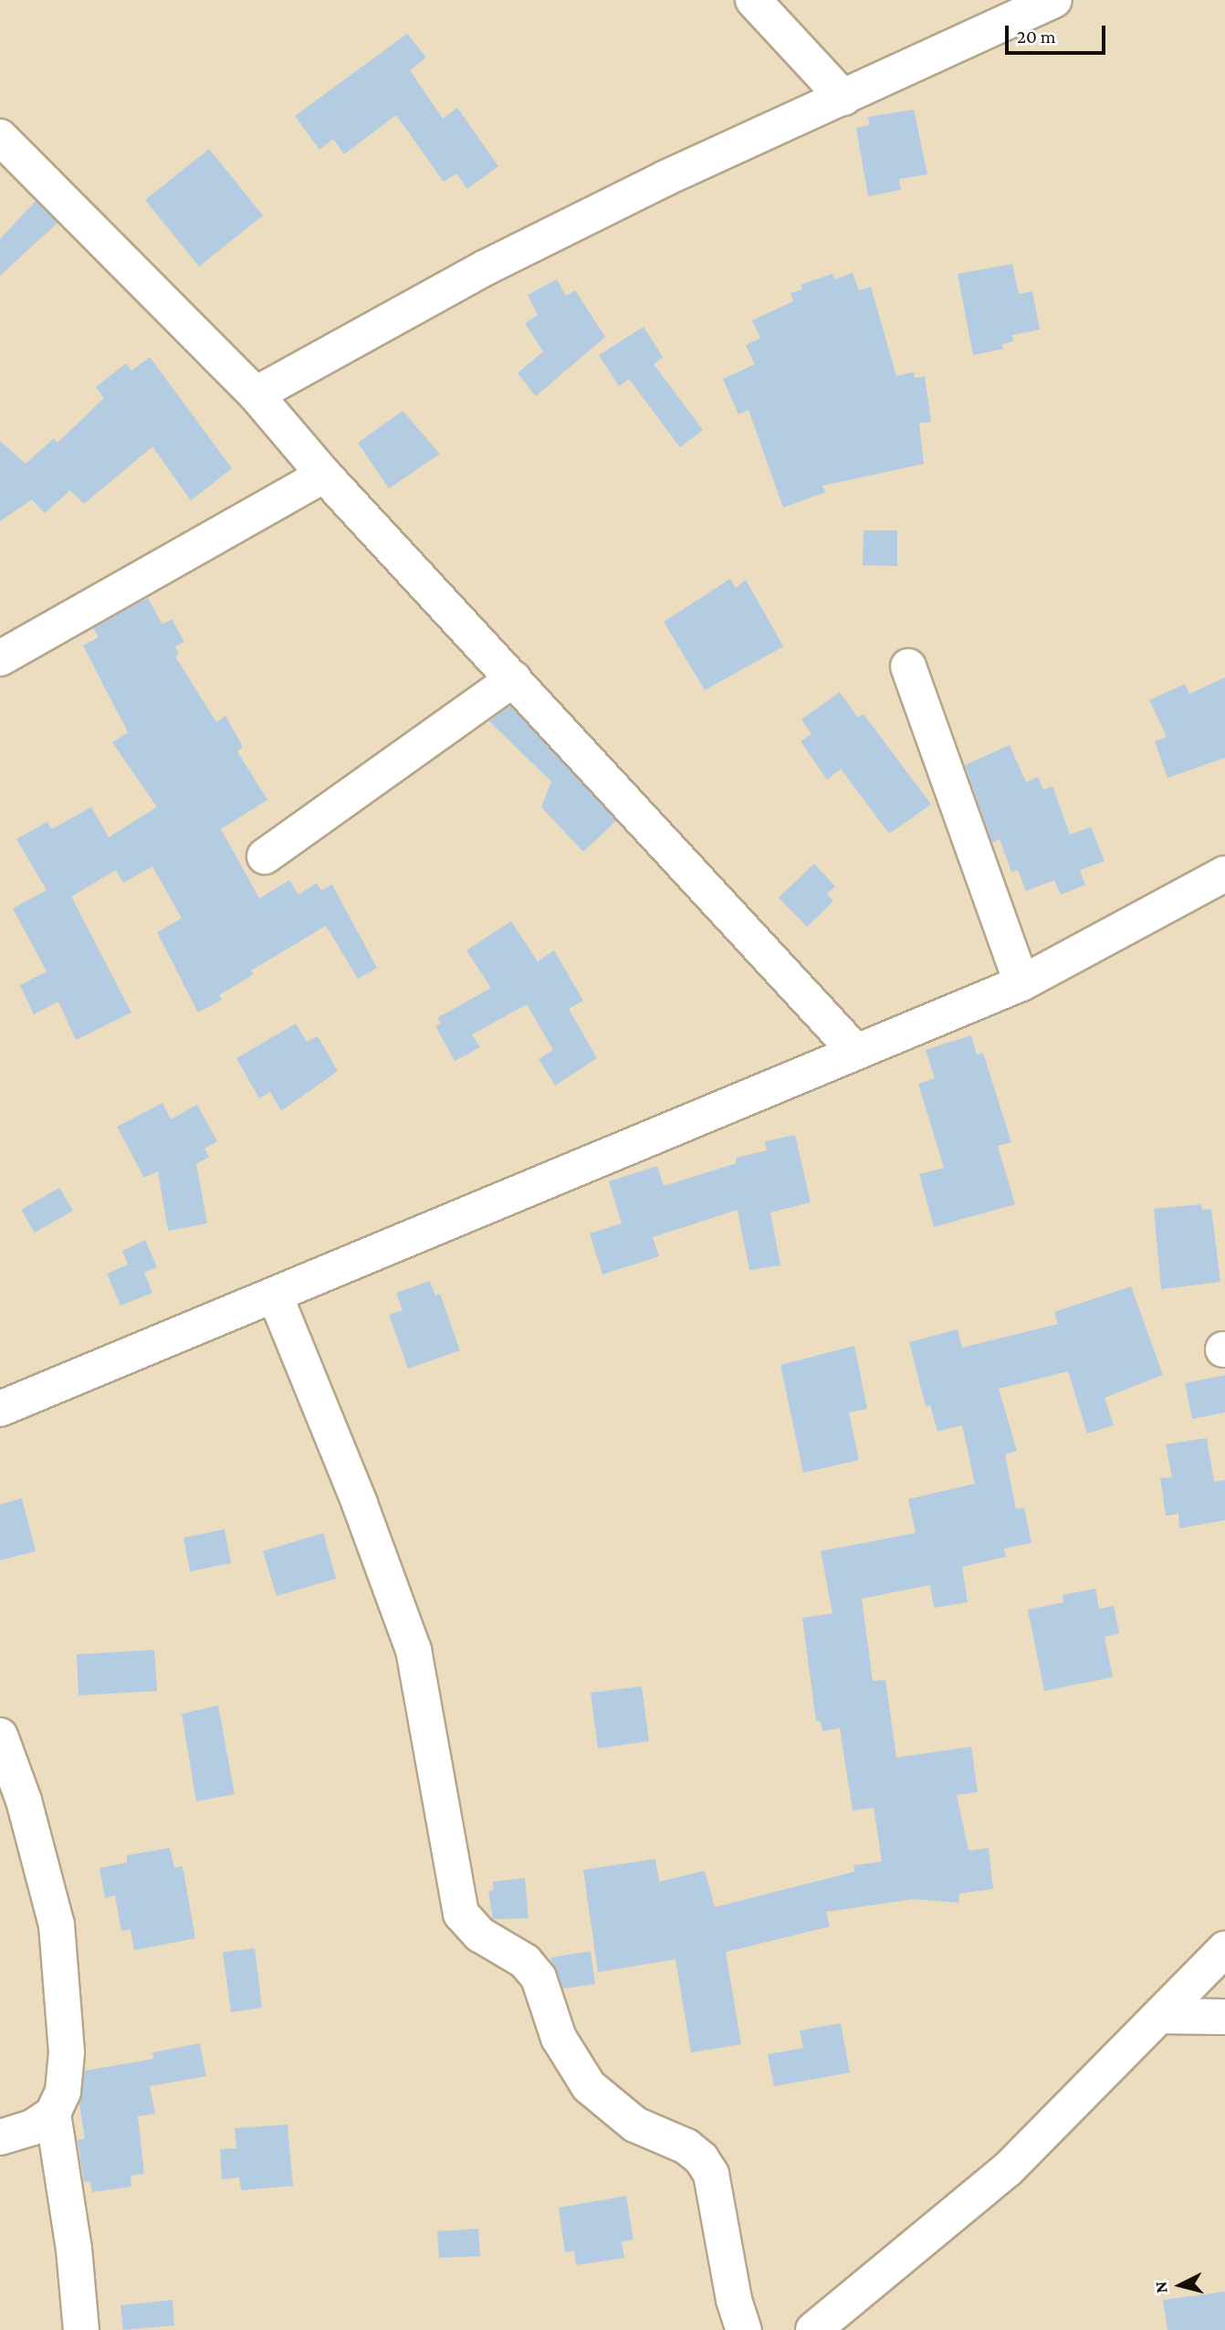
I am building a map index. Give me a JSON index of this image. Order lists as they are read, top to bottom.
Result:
{
  "scale_bar": "20 m",
  "north": "left"
}
